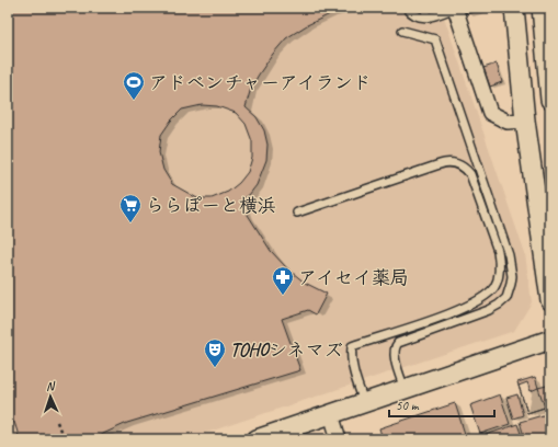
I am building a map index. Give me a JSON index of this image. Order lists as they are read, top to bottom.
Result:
{
  "places": {
    "sports": ["アドベンチャーアイランド"],
    "supermarket": ["ららぽーと横浜"],
    "pharmacy": ["アイセイ薬局"],
    "theatre": ["TOHOシネマズ"]
  },
  "scale_bar": "50 m",
  "north": "top"
}
